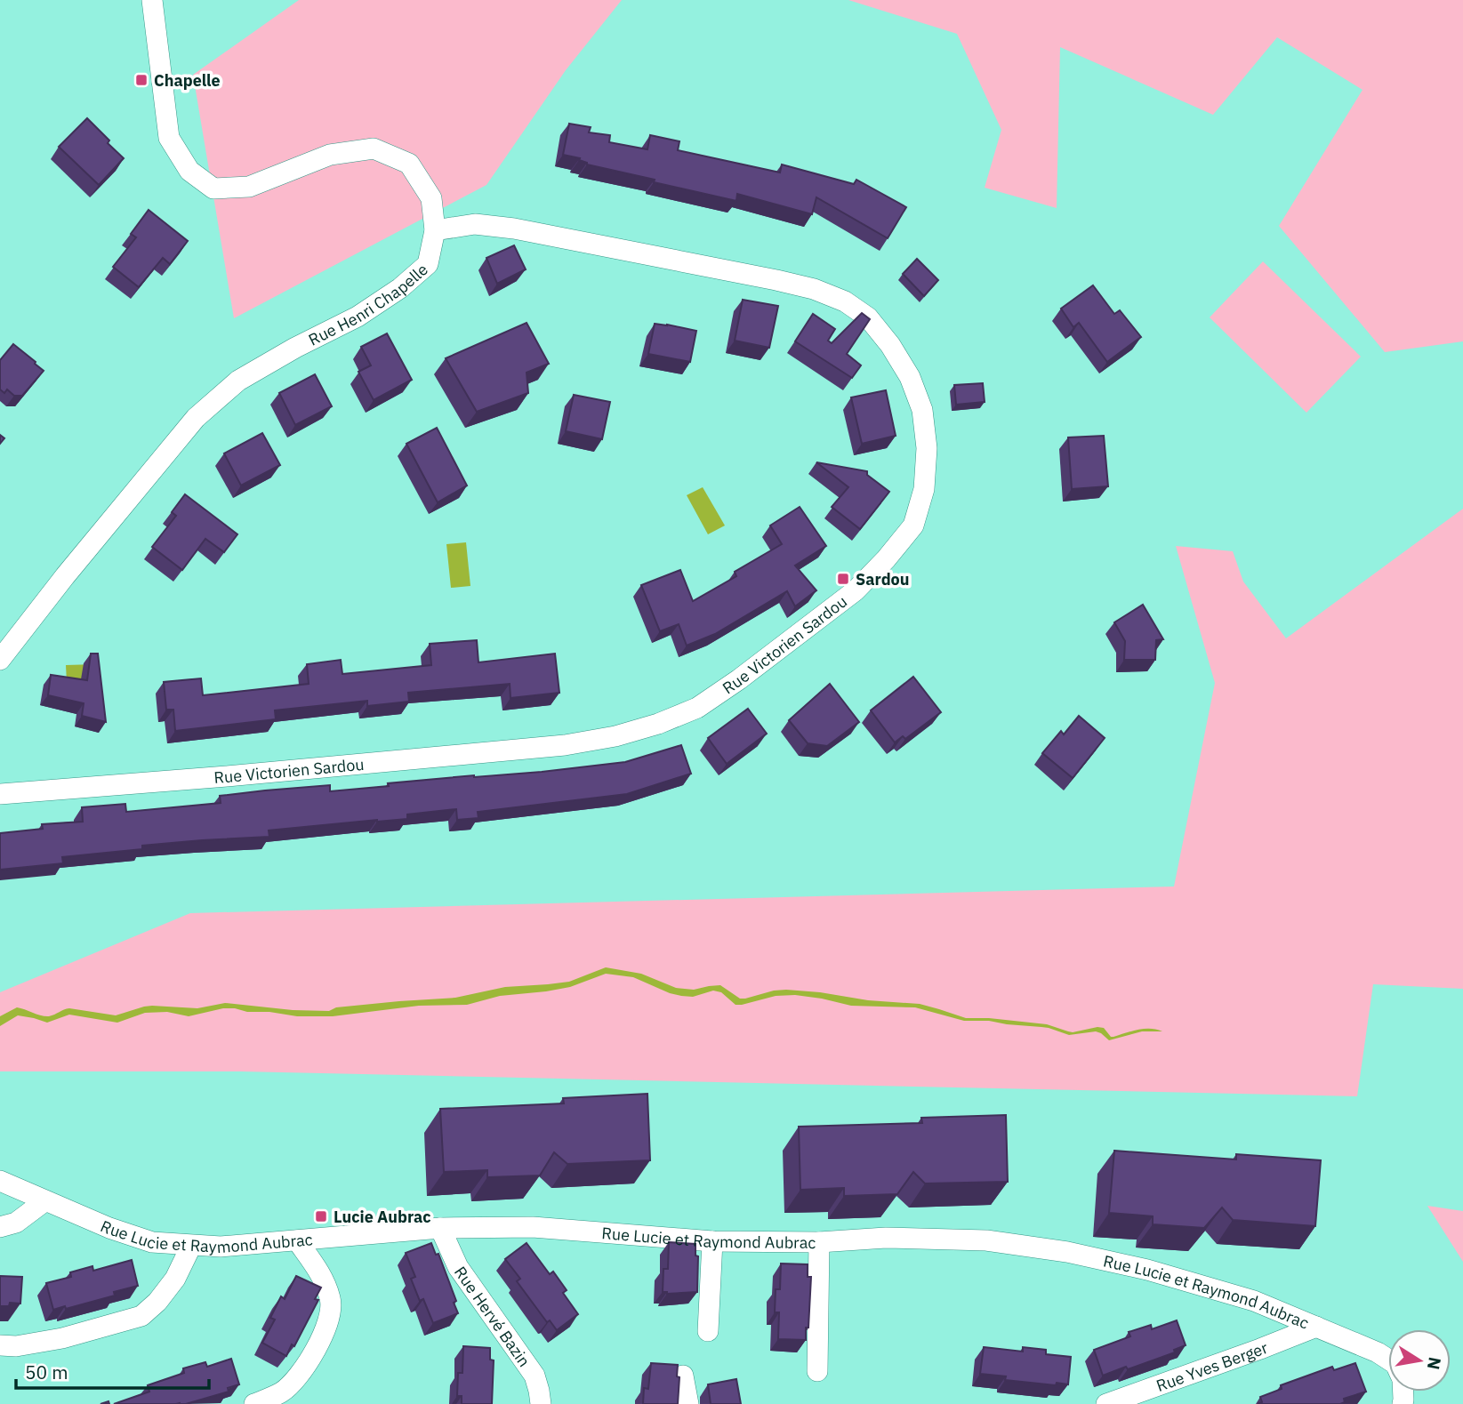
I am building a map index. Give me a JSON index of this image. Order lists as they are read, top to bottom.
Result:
{
  "streets": {
    "street": [
      "Rue Henri Chapelle",
      "Rue Victorien Sardou",
      "Rue Lucie et Raymond Aubrac",
      "Rue Hervé Bazin",
      "Rue Yves Berger"
    ]
  },
  "crossings": [
    ["Rue Henri Chapelle", "Rue Victorien Sardou"],
    ["Rue Lucie et Raymond Aubrac", "Rue Hervé Bazin"],
    ["Rue Lucie et Raymond Aubrac", "Rue Yves Berger"]
  ],
  "places": {
    "transit": ["Chapelle", "Sardou", "Lucie Aubrac"]
  },
  "scale_bar": "50 m",
  "north": "right"
}
